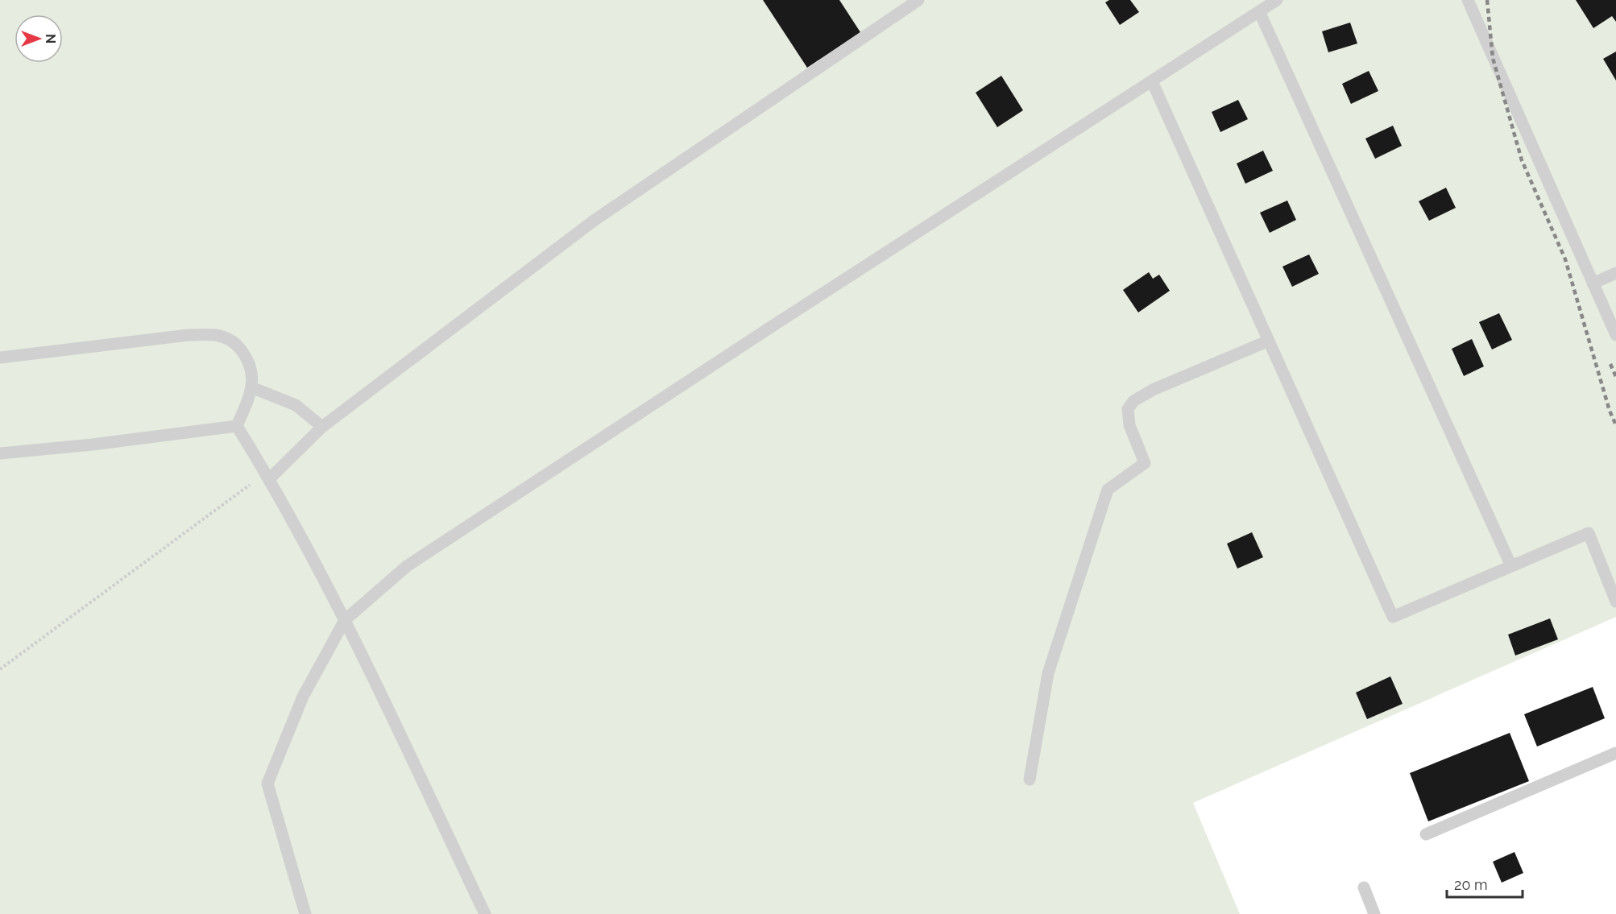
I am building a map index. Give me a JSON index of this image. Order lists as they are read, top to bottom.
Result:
{
  "scale_bar": "20 m",
  "north": "right"
}
